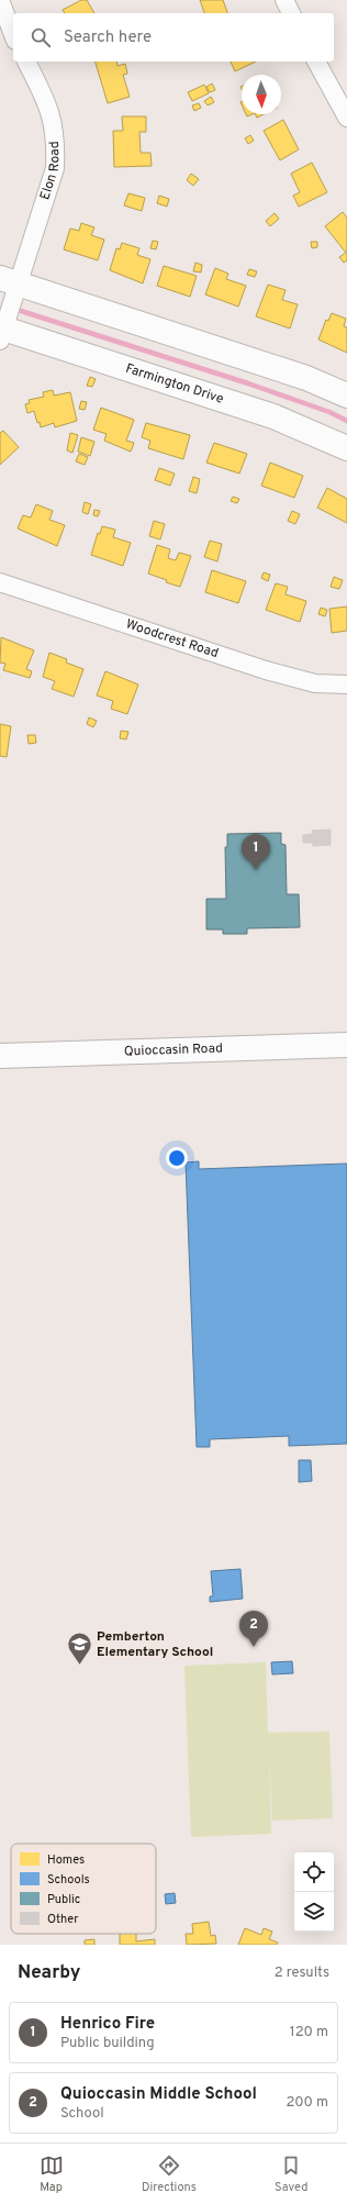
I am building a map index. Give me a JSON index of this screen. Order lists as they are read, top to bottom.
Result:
{
  "streets": {
    "street": [
      "Elon Road",
      "Farmington Drive",
      "Woodcrest Road",
      "Quioccasin Road"
    ]
  },
  "crossings": [
    ["Elon Road", "Farmington Drive"]
  ],
  "places": {
    "school or university": ["Pemberton Elementary School"]
  },
  "legend": [
    "Homes",
    "Schools",
    "Public",
    "Other"
  ],
  "north": "bottom",
  "page": {
    "search": "Search here",
    "pins": ["1", "2"],
    "heading": ["Nearby", "2 results"],
    "list": [
      {
        "mark": "1",
        "name": "Henrico Fire",
        "note": "Public building",
        "value": "120 m"
      },
      {
        "mark": "2",
        "name": "Quioccasin Middle School",
        "note": "School",
        "value": "200 m"
      }
    ],
    "nav": ["Map", "Directions", "Saved"]
  }
}
